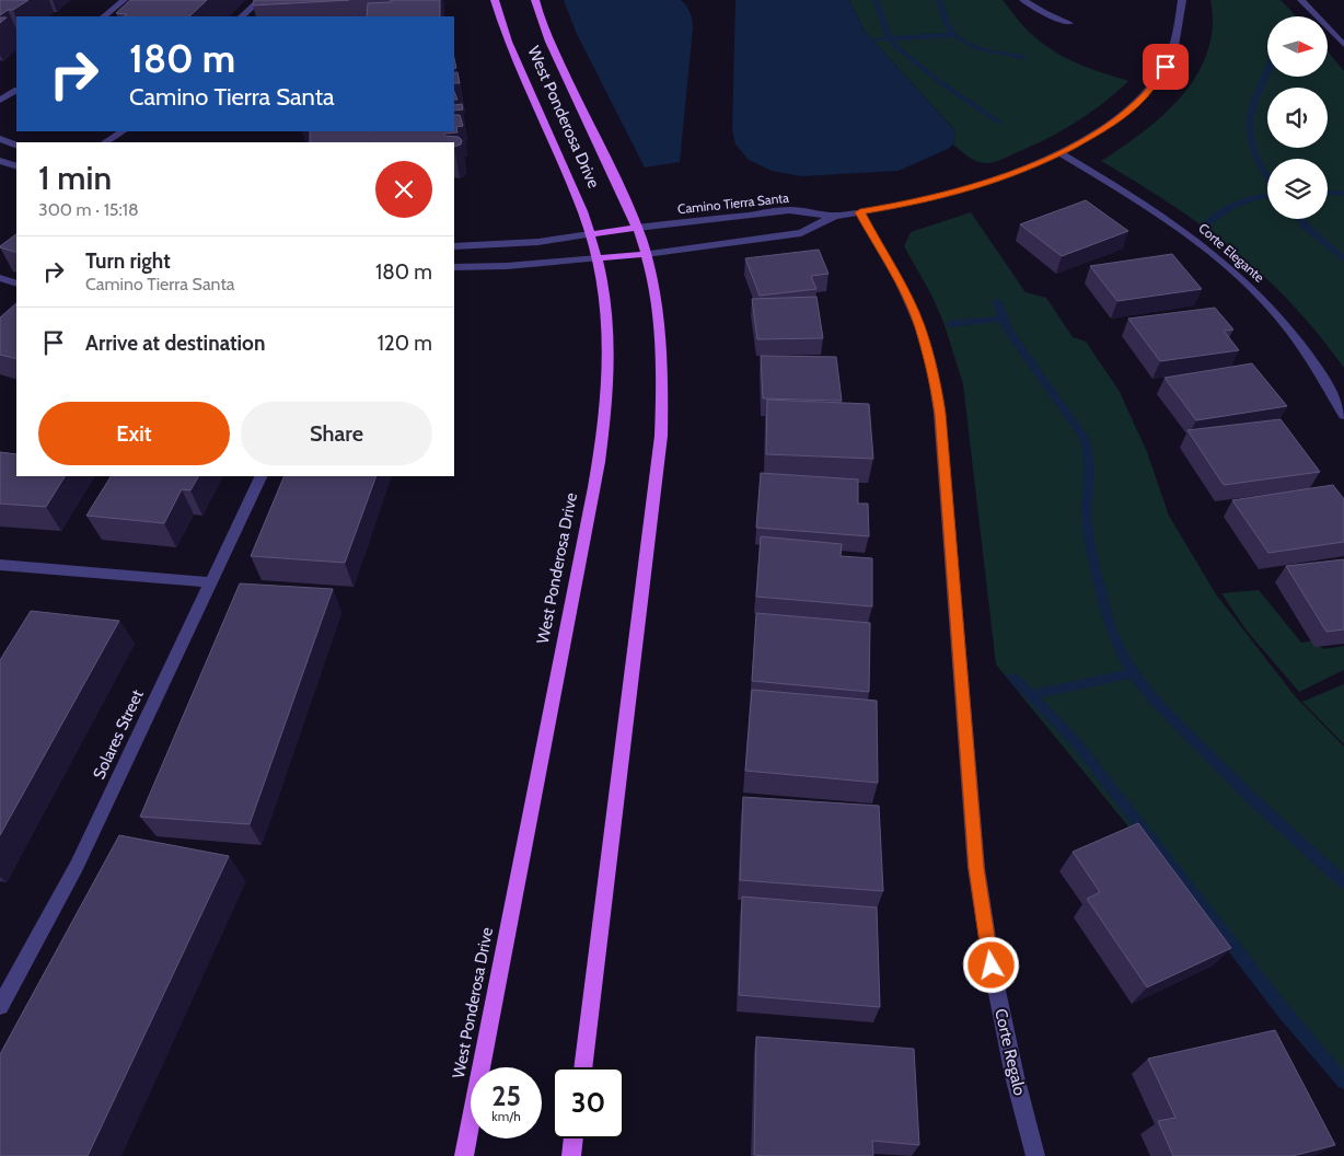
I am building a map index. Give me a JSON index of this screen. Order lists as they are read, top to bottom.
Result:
{
  "streets": {
    "main road": ["West Ponderosa Drive"],
    "street": [
      "Camino Tierra Santa",
      "Corte Elegante",
      "Solares Street",
      "Corte Regalo"
    ]
  },
  "crossings": [
    ["West Ponderosa Drive", "Camino Tierra Santa"],
    ["Camino Tierra Santa", "Corte Elegante"],
    ["Camino Tierra Santa", "Corte Regalo"]
  ],
  "north": "right",
  "page": {
    "turn": ["180 m", "Camino Tierra Santa"],
    "heading": ["1 min", "300 m · 15:18"],
    "list": [
      {
        "name": "Turn right",
        "note": "Camino Tierra Santa",
        "value": "180 m"
      },
      {
        "name": "Arrive at destination",
        "value": "120 m"
      }
    ],
    "buttons": ["Exit", "Share"],
    "speed": "25 km/h",
    "limit": "30"
  }
}
